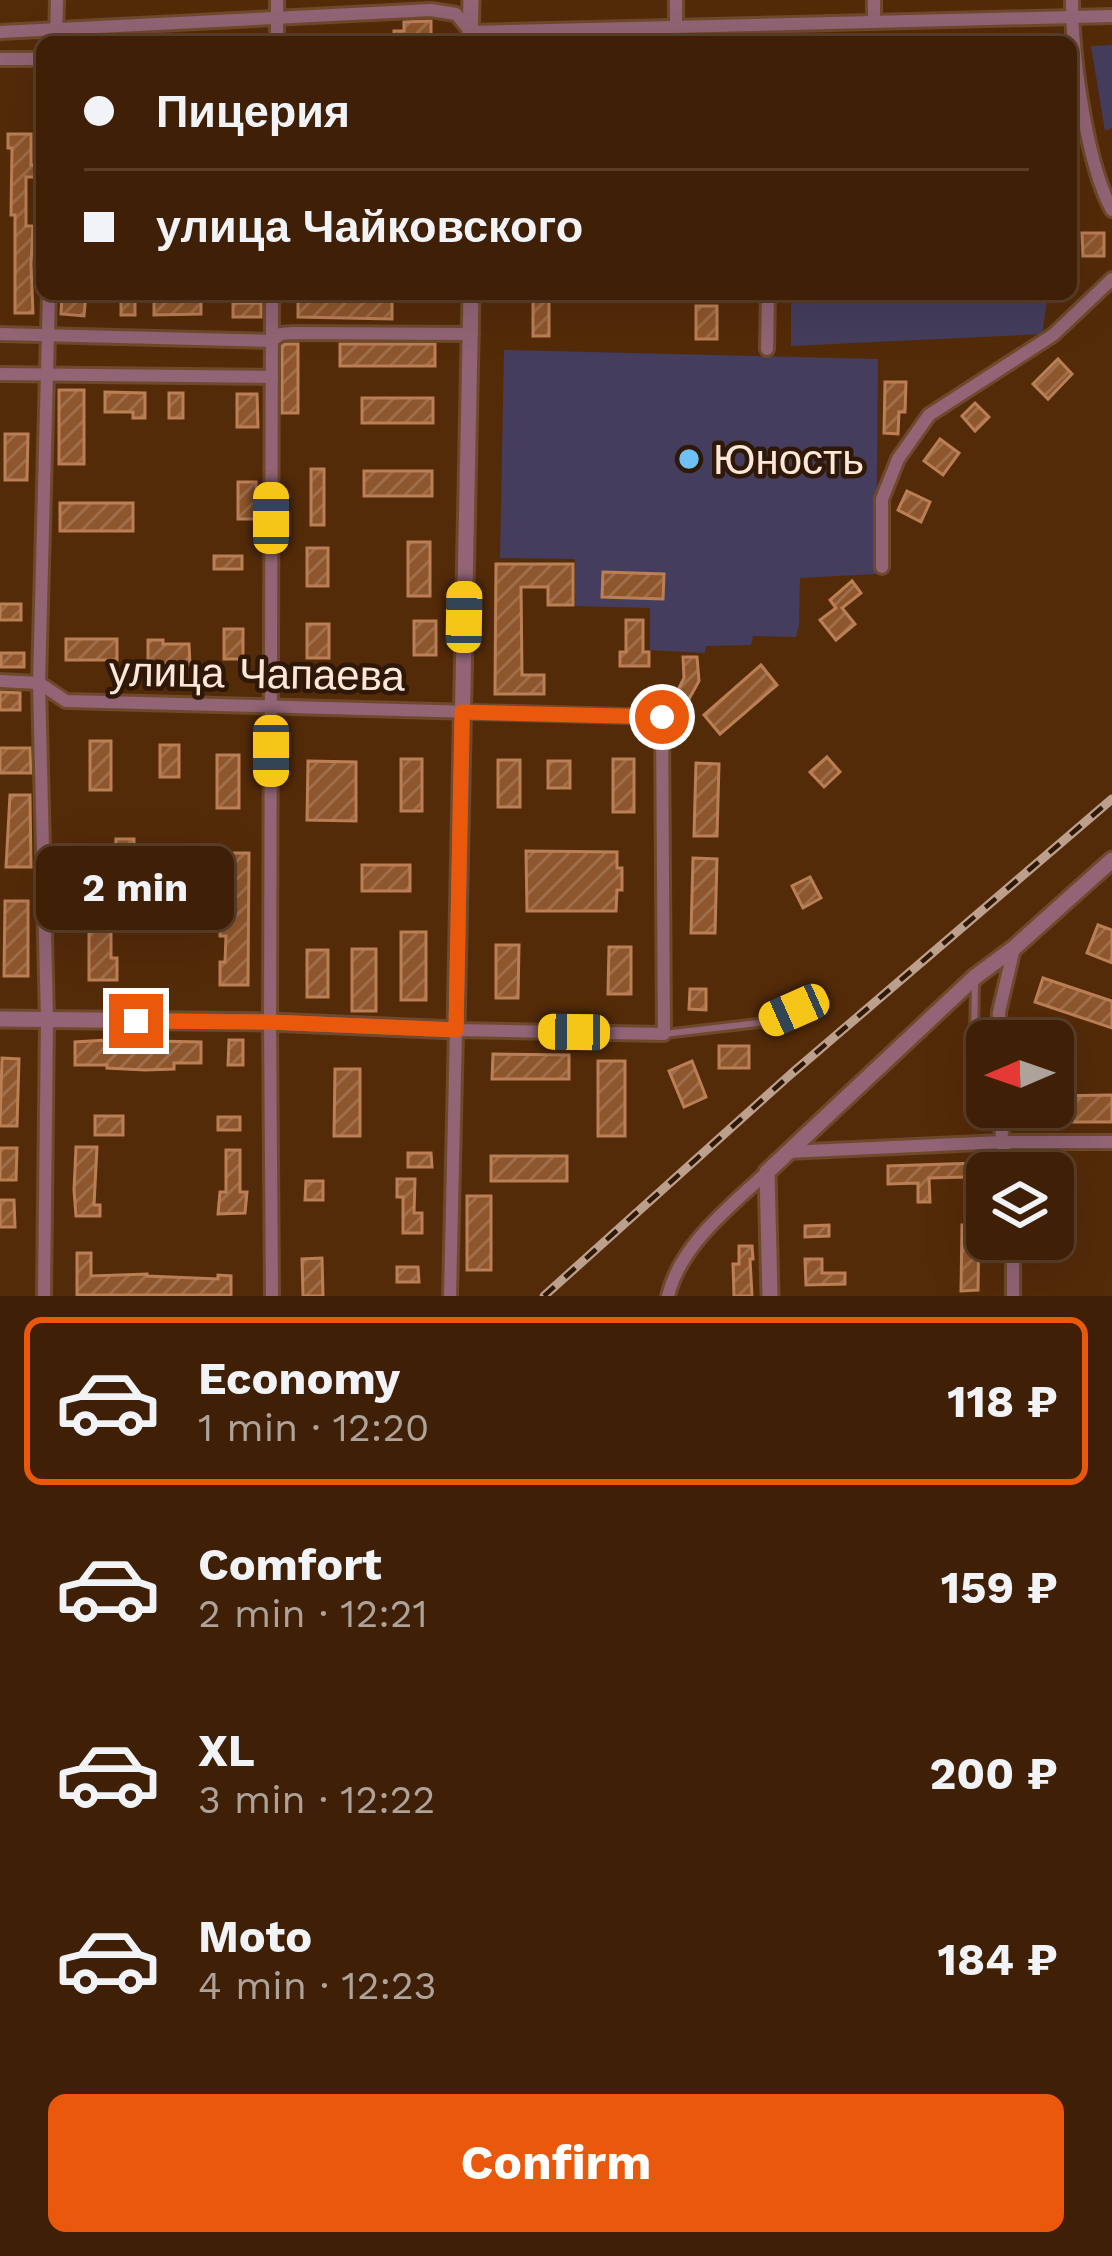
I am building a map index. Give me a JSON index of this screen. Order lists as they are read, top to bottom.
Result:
{
  "streets": {
    "street": ["улица Чапаева"]
  },
  "places": ["Юность"],
  "north": "left",
  "page": {
    "banner": ["Пицерия", "улица Чайковского"],
    "bubble": "2 min",
    "list": [
      {
        "name": "Economy",
        "note": "1 min · 12:20",
        "value": "118 ₽"
      },
      {
        "name": "Comfort",
        "note": "2 min · 12:21",
        "value": "159 ₽"
      },
      {
        "name": "XL",
        "note": "3 min · 12:22",
        "value": "200 ₽"
      },
      {
        "name": "Moto",
        "note": "4 min · 12:23",
        "value": "184 ₽"
      }
    ],
    "buttons": "Confirm"
  }
}
